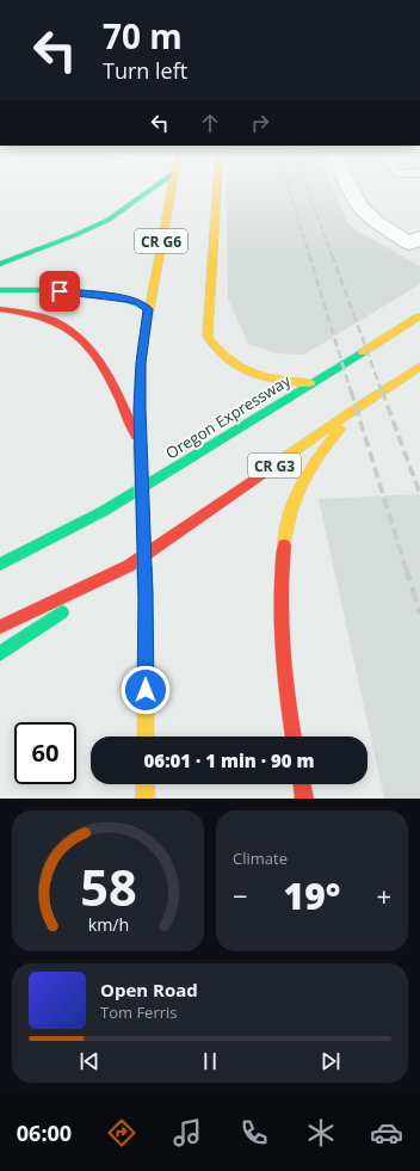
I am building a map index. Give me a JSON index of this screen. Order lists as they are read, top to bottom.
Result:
{
  "streets": {
    "main road": ["CR G6", "Oregon Expressway", "CR G3"]
  },
  "page": {
    "turn": ["70 m", "Turn left"],
    "limit": "60",
    "trip": "06:01 · 1 min · 90 m",
    "tile": "Climate",
    "heat": ["−", "19°", "+"],
    "song": ["Open Road", "Tom Ferris"],
    "tabs": "06:00",
    "gauge": ["58", "km/h"]
  }
}
